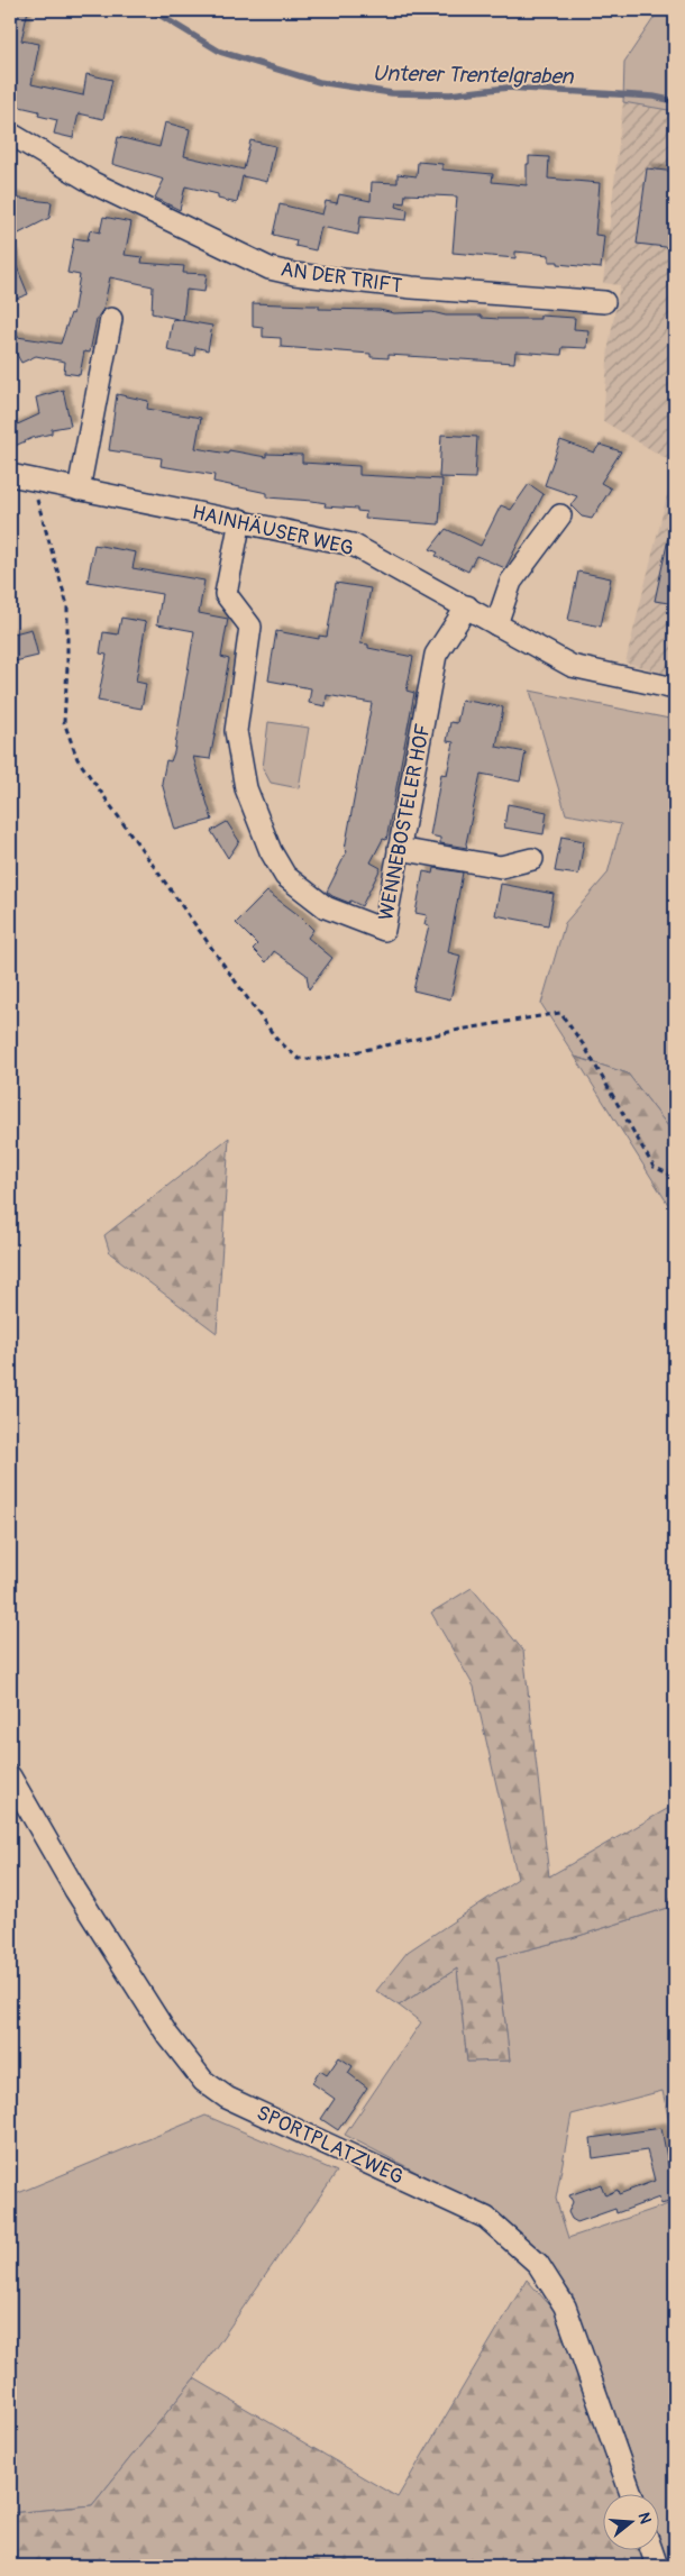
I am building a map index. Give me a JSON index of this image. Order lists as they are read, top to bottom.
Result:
{
  "streets": {
    "street": [
      "AN DER TRIFT",
      "HAINHÄUSER WEG",
      "WENNEBOSTELER HOF",
      "SPORTPLATZWEG"
    ]
  },
  "crossings": [
    ["HAINHÄUSER WEG", "WENNEBOSTELER HOF"]
  ],
  "water": ["Unterer Trentelgraben"],
  "north": "right"
}
